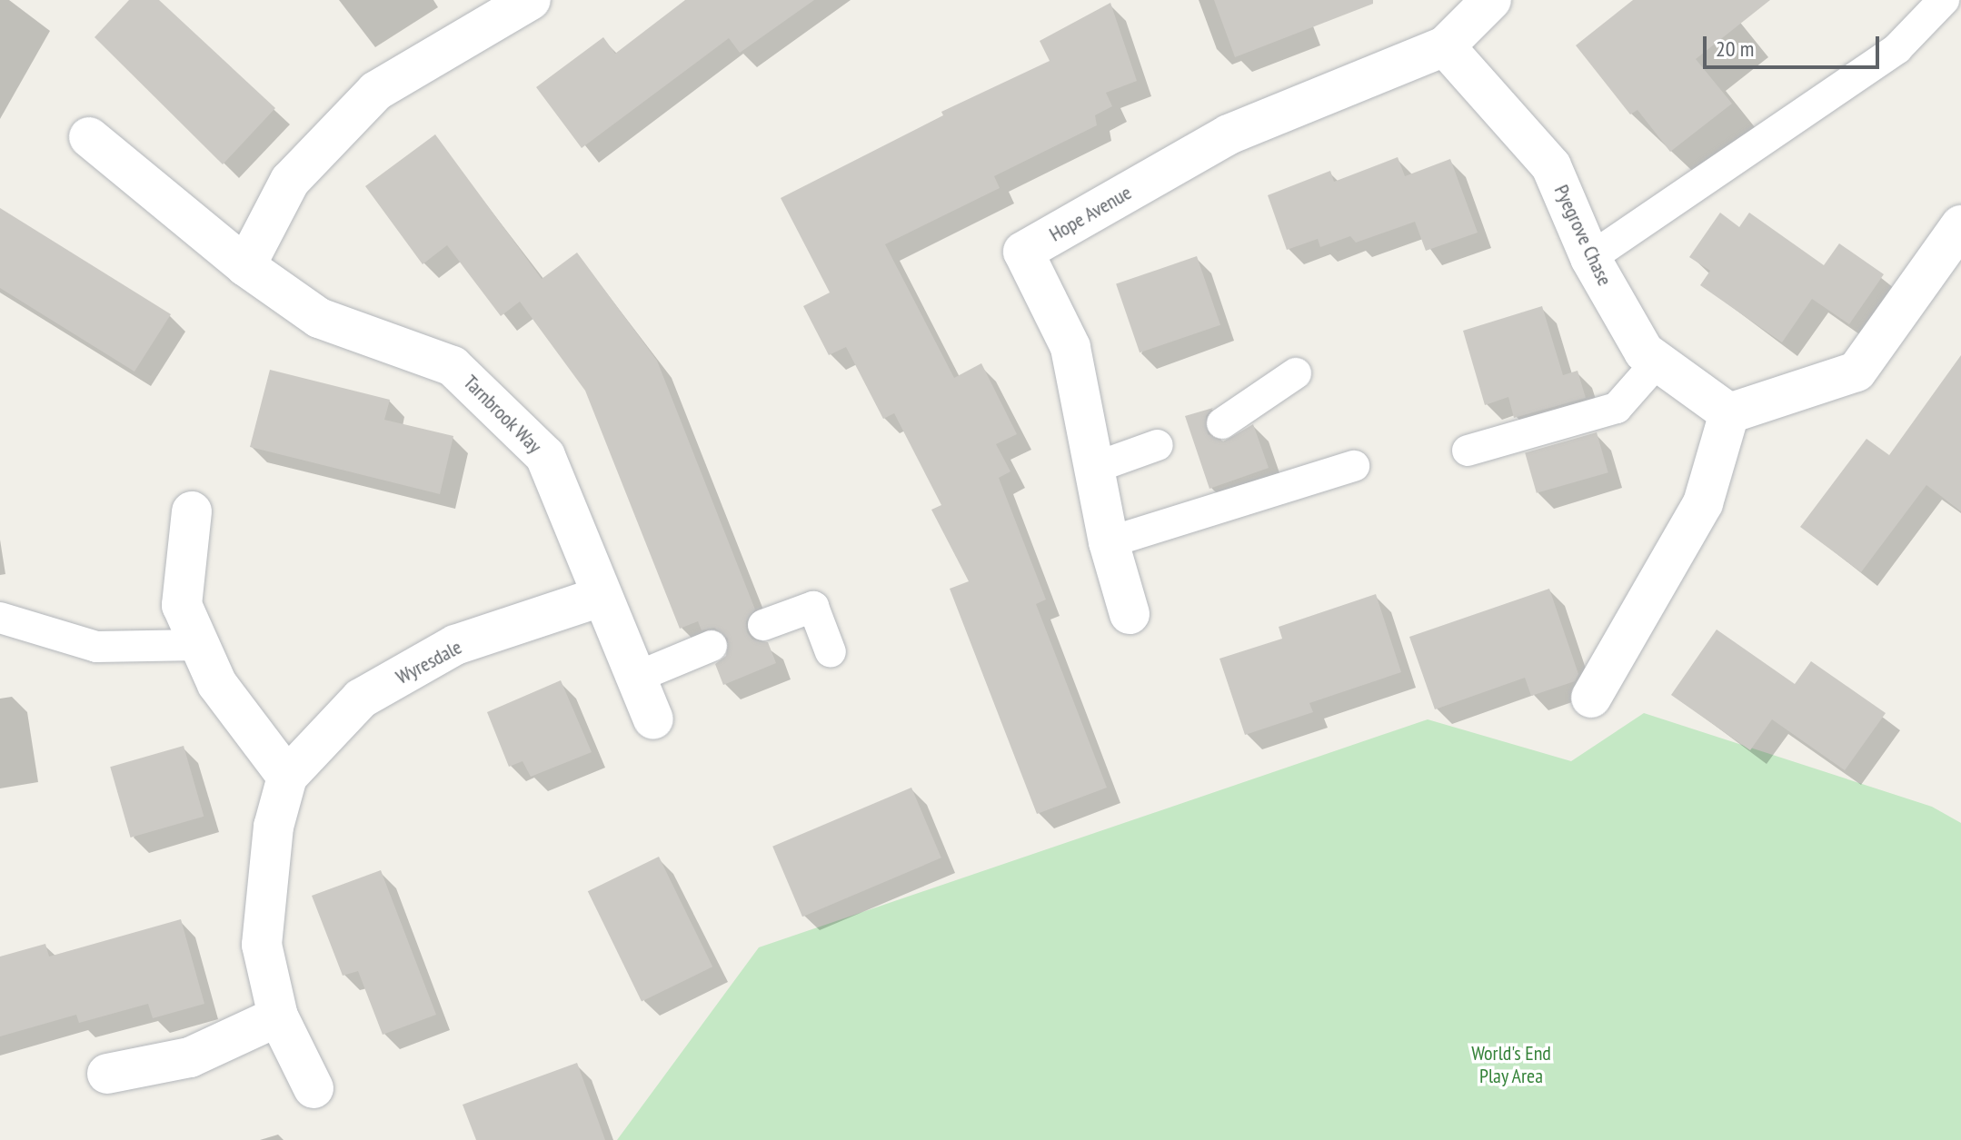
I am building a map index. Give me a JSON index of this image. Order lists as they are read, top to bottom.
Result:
{
  "streets": {
    "street": [
      "Hope Avenue",
      "Pyegrove Chase",
      "Tarnbrook Way",
      "Wyresdale"
    ]
  },
  "crossings": [
    ["Hope Avenue", "Pyegrove Chase"],
    ["Tarnbrook Way", "Wyresdale"]
  ],
  "parks": ["World's End Play Area"],
  "scale_bar": "20 m"
}
